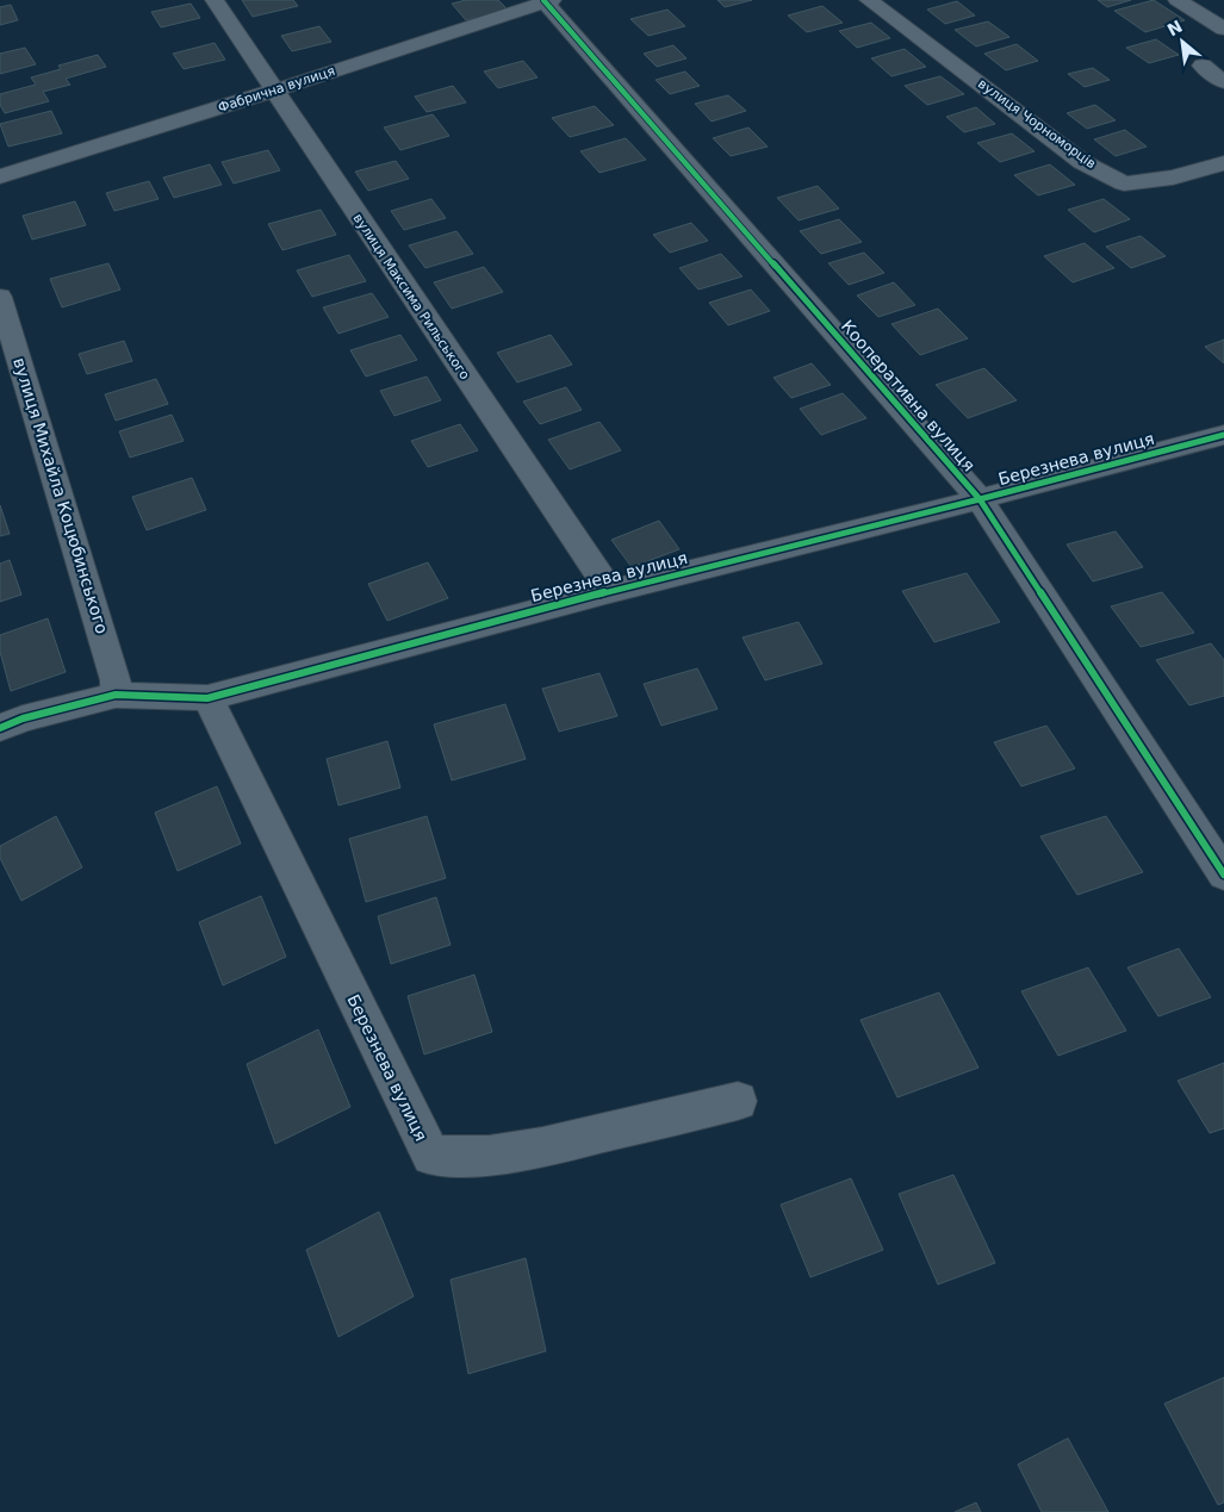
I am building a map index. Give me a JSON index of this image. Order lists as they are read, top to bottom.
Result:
{
  "streets": {
    "street": [
      "Фабрична вулиця",
      "вулиця Чорноморців",
      "вулиця Максима Рильського",
      "Кооперативна вулиця",
      "Березнева вулиця",
      "вулиця Михайла Коцюбинського"
    ]
  },
  "crossings": [
    ["Фабрична вулиця", "вулиця Максима Рильського"],
    ["Фабрична вулиця", "Кооперативна вулиця"],
    ["вулиця Максима Рильського", "Березнева вулиця"],
    ["Кооперативна вулиця", "Березнева вулиця"],
    ["Березнева вулиця", "вулиця Михайла Коцюбинського"]
  ],
  "north": "top left"
}
